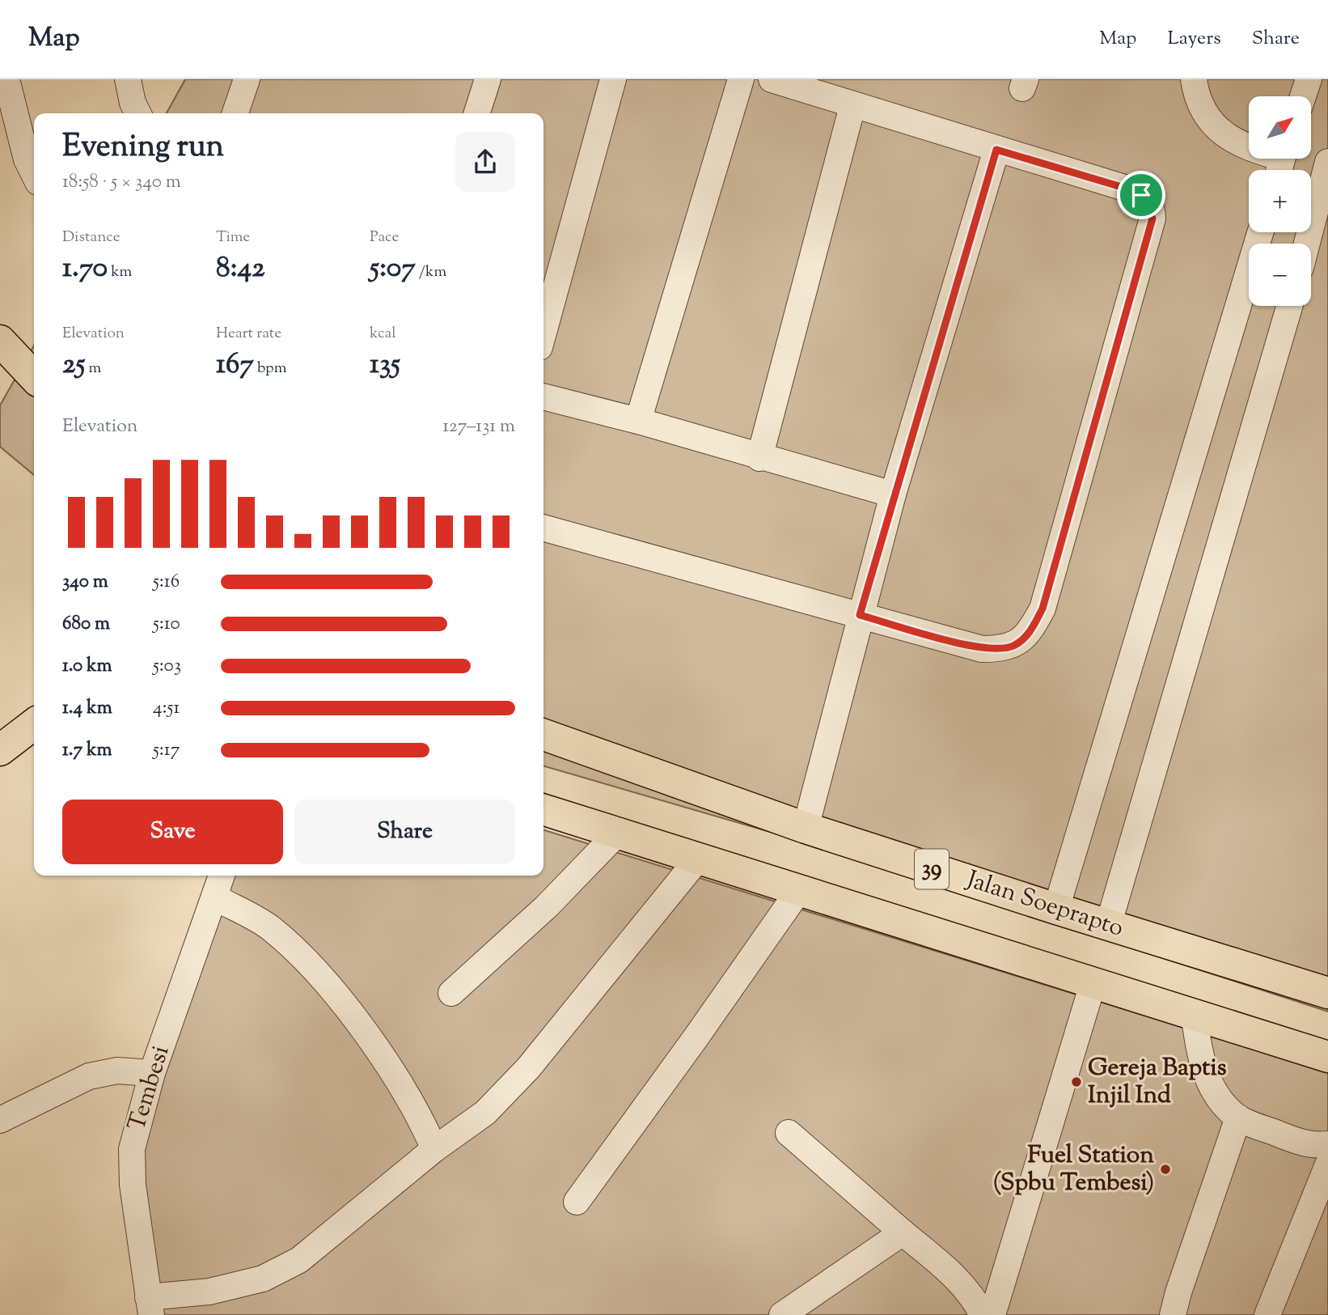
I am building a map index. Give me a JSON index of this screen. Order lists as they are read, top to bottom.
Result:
{
  "streets": {
    "highway": ["39", "Jalan Soeprapto"],
    "street": ["Tembesi"]
  },
  "places": ["Gereja Baptis Injil Ind", "Fuel Station (Spbu Tembesi)"],
  "north": "top right",
  "page": {
    "header": "Map",
    "nav": ["Map", "Layers", "Share"],
    "map_buttons": ["+", "−"],
    "heading": ["Evening run", "18:58 · 5 × 340 m"],
    "stats": [
      ["Distance", "1.70 km"],
      ["Time", "8:42"],
      ["Pace", "5:07 /km"],
      ["Elevation", "25 m"],
      ["Heart rate", "167 bpm"],
      ["kcal", "135"]
    ],
    "chart": ["Elevation", "127–131 m"],
    "list": [
      {
        "name": "340 m",
        "note": "5:16"
      },
      {
        "name": "680 m",
        "note": "5:10"
      },
      {
        "name": "1.0 km",
        "note": "5:03"
      },
      {
        "name": "1.4 km",
        "note": "4:51"
      },
      {
        "name": "1.7 km",
        "note": "5:17"
      }
    ],
    "buttons": ["Save", "Share"]
  }
}
